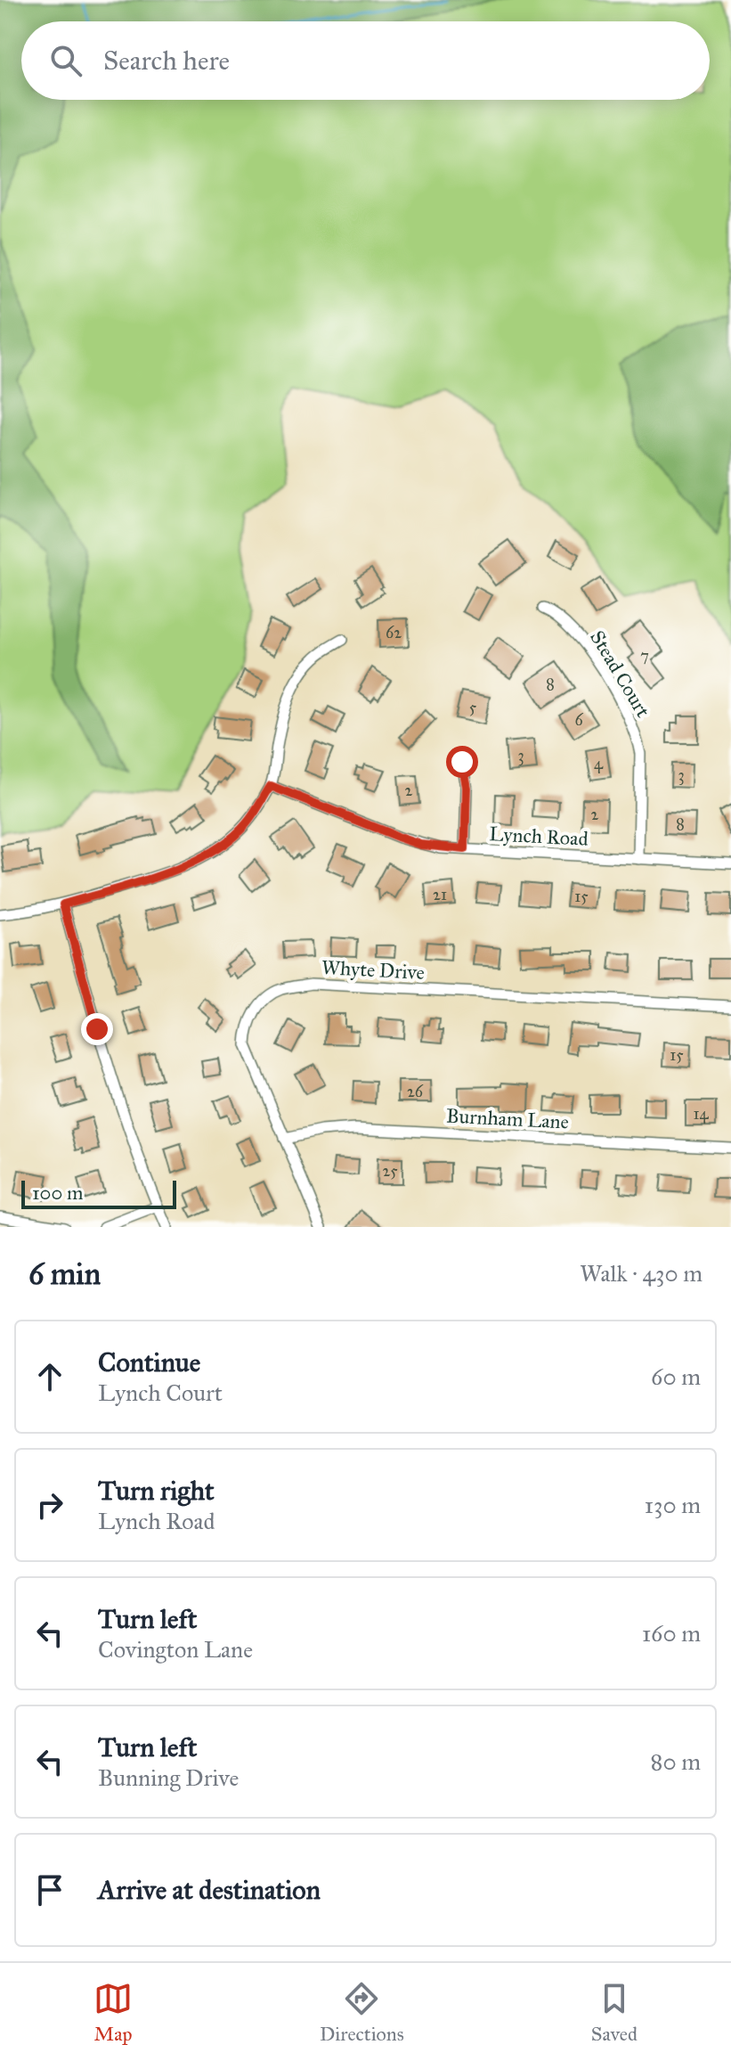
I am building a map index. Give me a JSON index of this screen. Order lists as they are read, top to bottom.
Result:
{
  "streets": {
    "street": [
      "Stead Court",
      "Lynch Road",
      "Whyte Drive",
      "Burnham Lane"
    ]
  },
  "crossings": [
    ["Stead Court", "Lynch Road"],
    ["Whyte Drive", "Burnham Lane"]
  ],
  "house_numbers": [
    "62",
    "7",
    "8",
    "5",
    "6",
    "3",
    "4",
    "3",
    "2",
    "2",
    "8",
    "21",
    "15",
    "15",
    "26",
    "14",
    "25"
  ],
  "scale_bar": "100 m",
  "page": {
    "search": "Search here",
    "scale": "100 m",
    "heading": ["6 min", "Walk · 430 m"],
    "list": [
      ["Continue", "Lynch Court", "60 m"],
      ["Turn right", "Lynch Road", "130 m"],
      ["Turn left", "Covington Lane", "160 m"],
      ["Turn left", "Bunning Drive", "80 m"],
      "Arrive at destination"
    ],
    "nav": ["Map", "Directions", "Saved"]
  }
}
